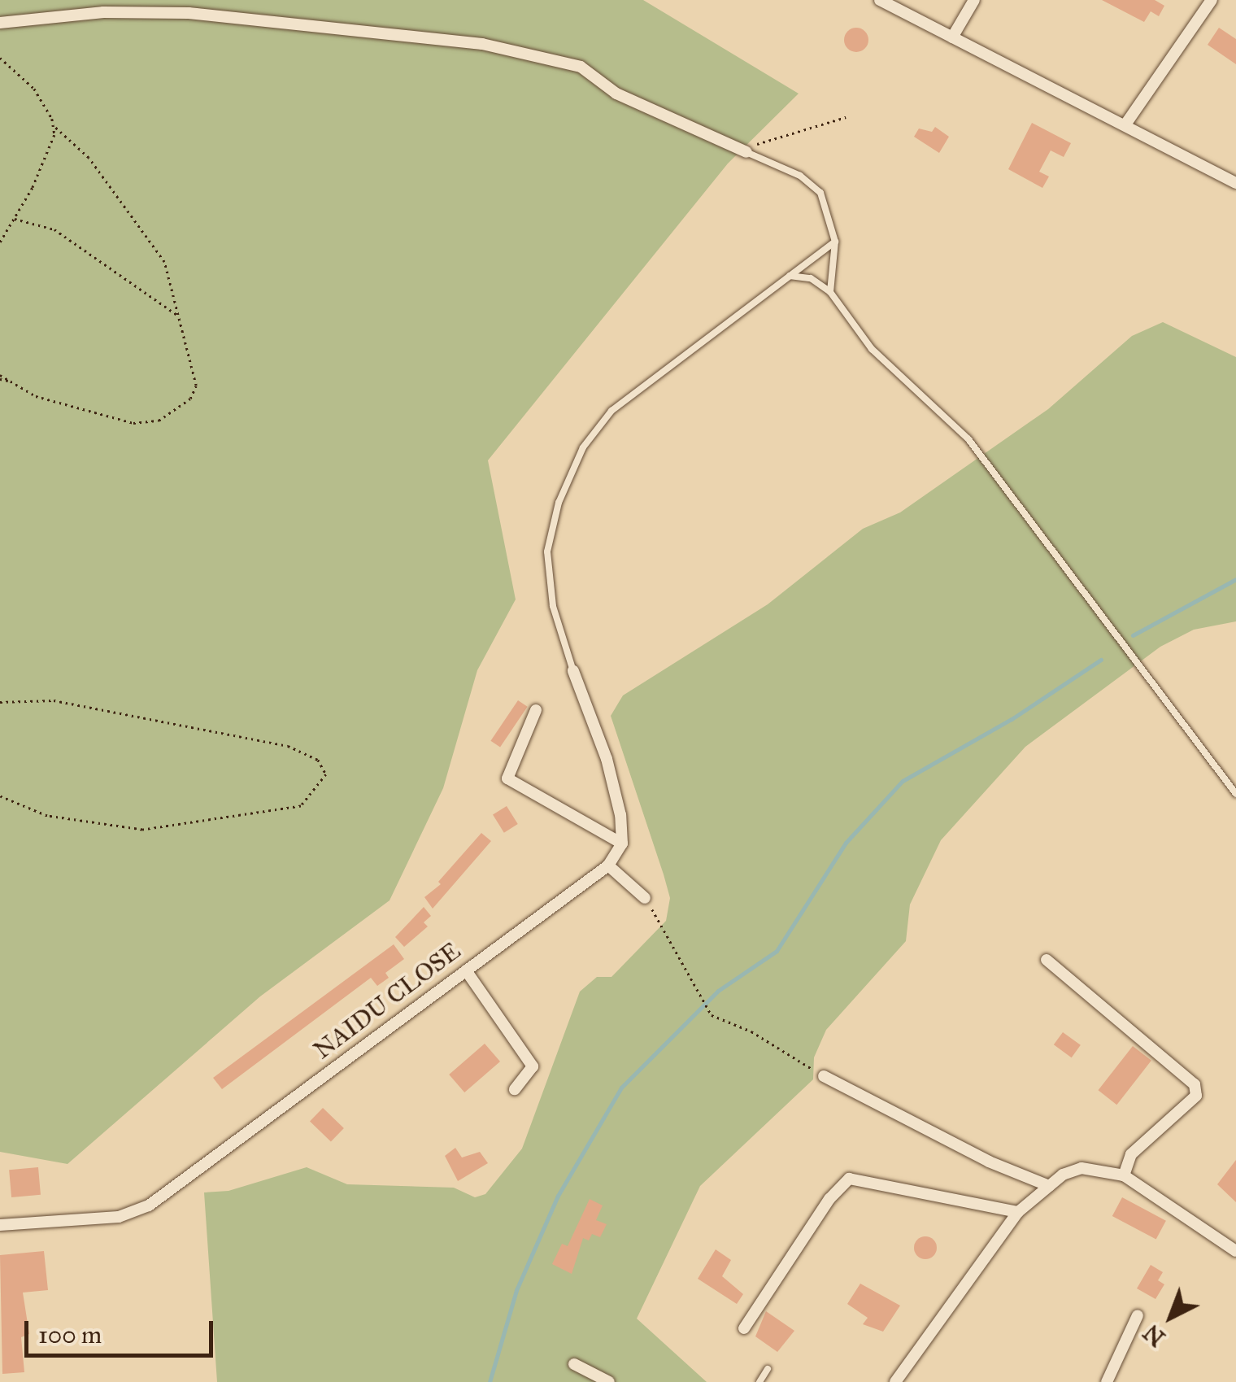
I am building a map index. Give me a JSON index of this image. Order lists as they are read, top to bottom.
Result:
{
  "streets": {
    "street": ["NAIDU CLOSE"]
  },
  "scale_bar": "100 m",
  "north": "bottom left"
}
